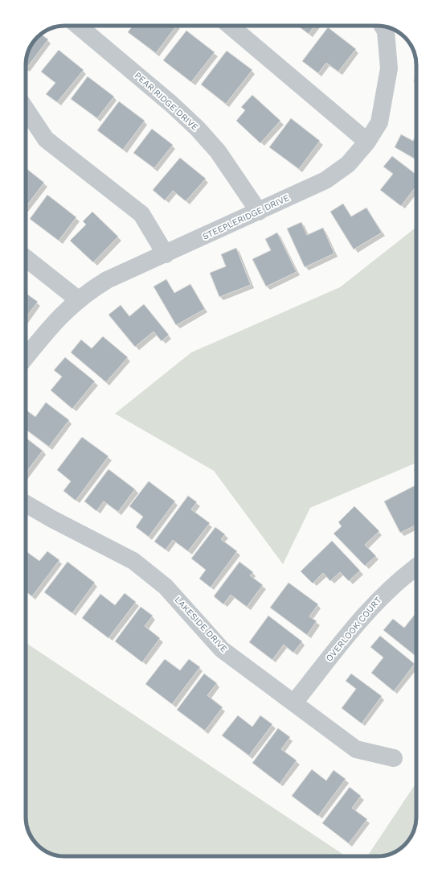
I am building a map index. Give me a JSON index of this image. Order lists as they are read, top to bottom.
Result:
{
  "streets": {
    "street": [
      "PEAR RIDGE DRIVE",
      "STEEPLERIDGE DRIVE",
      "LAKESIDE DRIVE",
      "OVERLOOK COURT"
    ]
  },
  "crossings": [
    ["PEAR RIDGE DRIVE", "STEEPLERIDGE DRIVE"],
    ["LAKESIDE DRIVE", "OVERLOOK COURT"]
  ]
}
